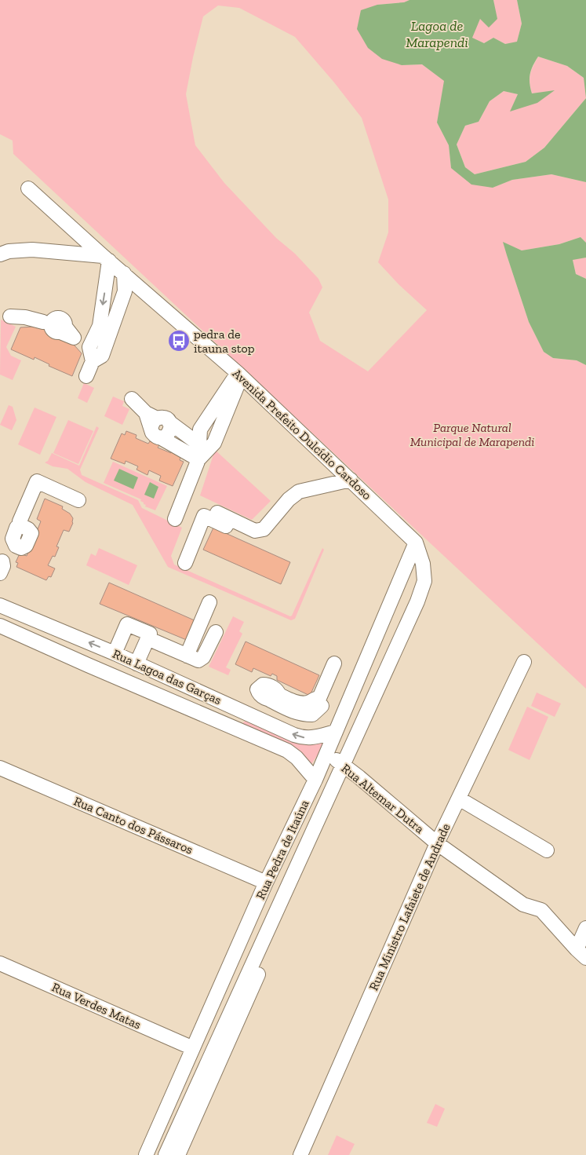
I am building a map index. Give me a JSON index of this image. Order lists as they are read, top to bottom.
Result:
{
  "streets": {
    "street": [
      "Avenida Prefeito Dulcídio Cardoso",
      "Rua Lagoa das Garças",
      "Rua Altemar Dutra",
      "Rua Canto dos Pássaros",
      "Rua Pedra de Itaúna",
      "Rua Ministro Lafaiete de Andrade",
      "Rua Verdes Matas"
    ]
  },
  "crossings": [
    ["Avenida Prefeito Dulcídio Cardoso", "Rua Pedra de Itaúna"],
    ["Rua Lagoa das Garças", "Rua Pedra de Itaúna"],
    ["Rua Altemar Dutra", "Rua Pedra de Itaúna"],
    ["Rua Altemar Dutra", "Rua Ministro Lafaiete de Andrade"],
    ["Rua Canto dos Pássaros", "Rua Pedra de Itaúna"],
    ["Rua Pedra de Itaúna", "Rua Verdes Matas"]
  ],
  "water": ["Lagoa de Marapendi"],
  "parks": ["Parque Natural Municipal de Marapendi"],
  "places": {
    "bus stop": ["pedra de itauna stop"]
  }
}
